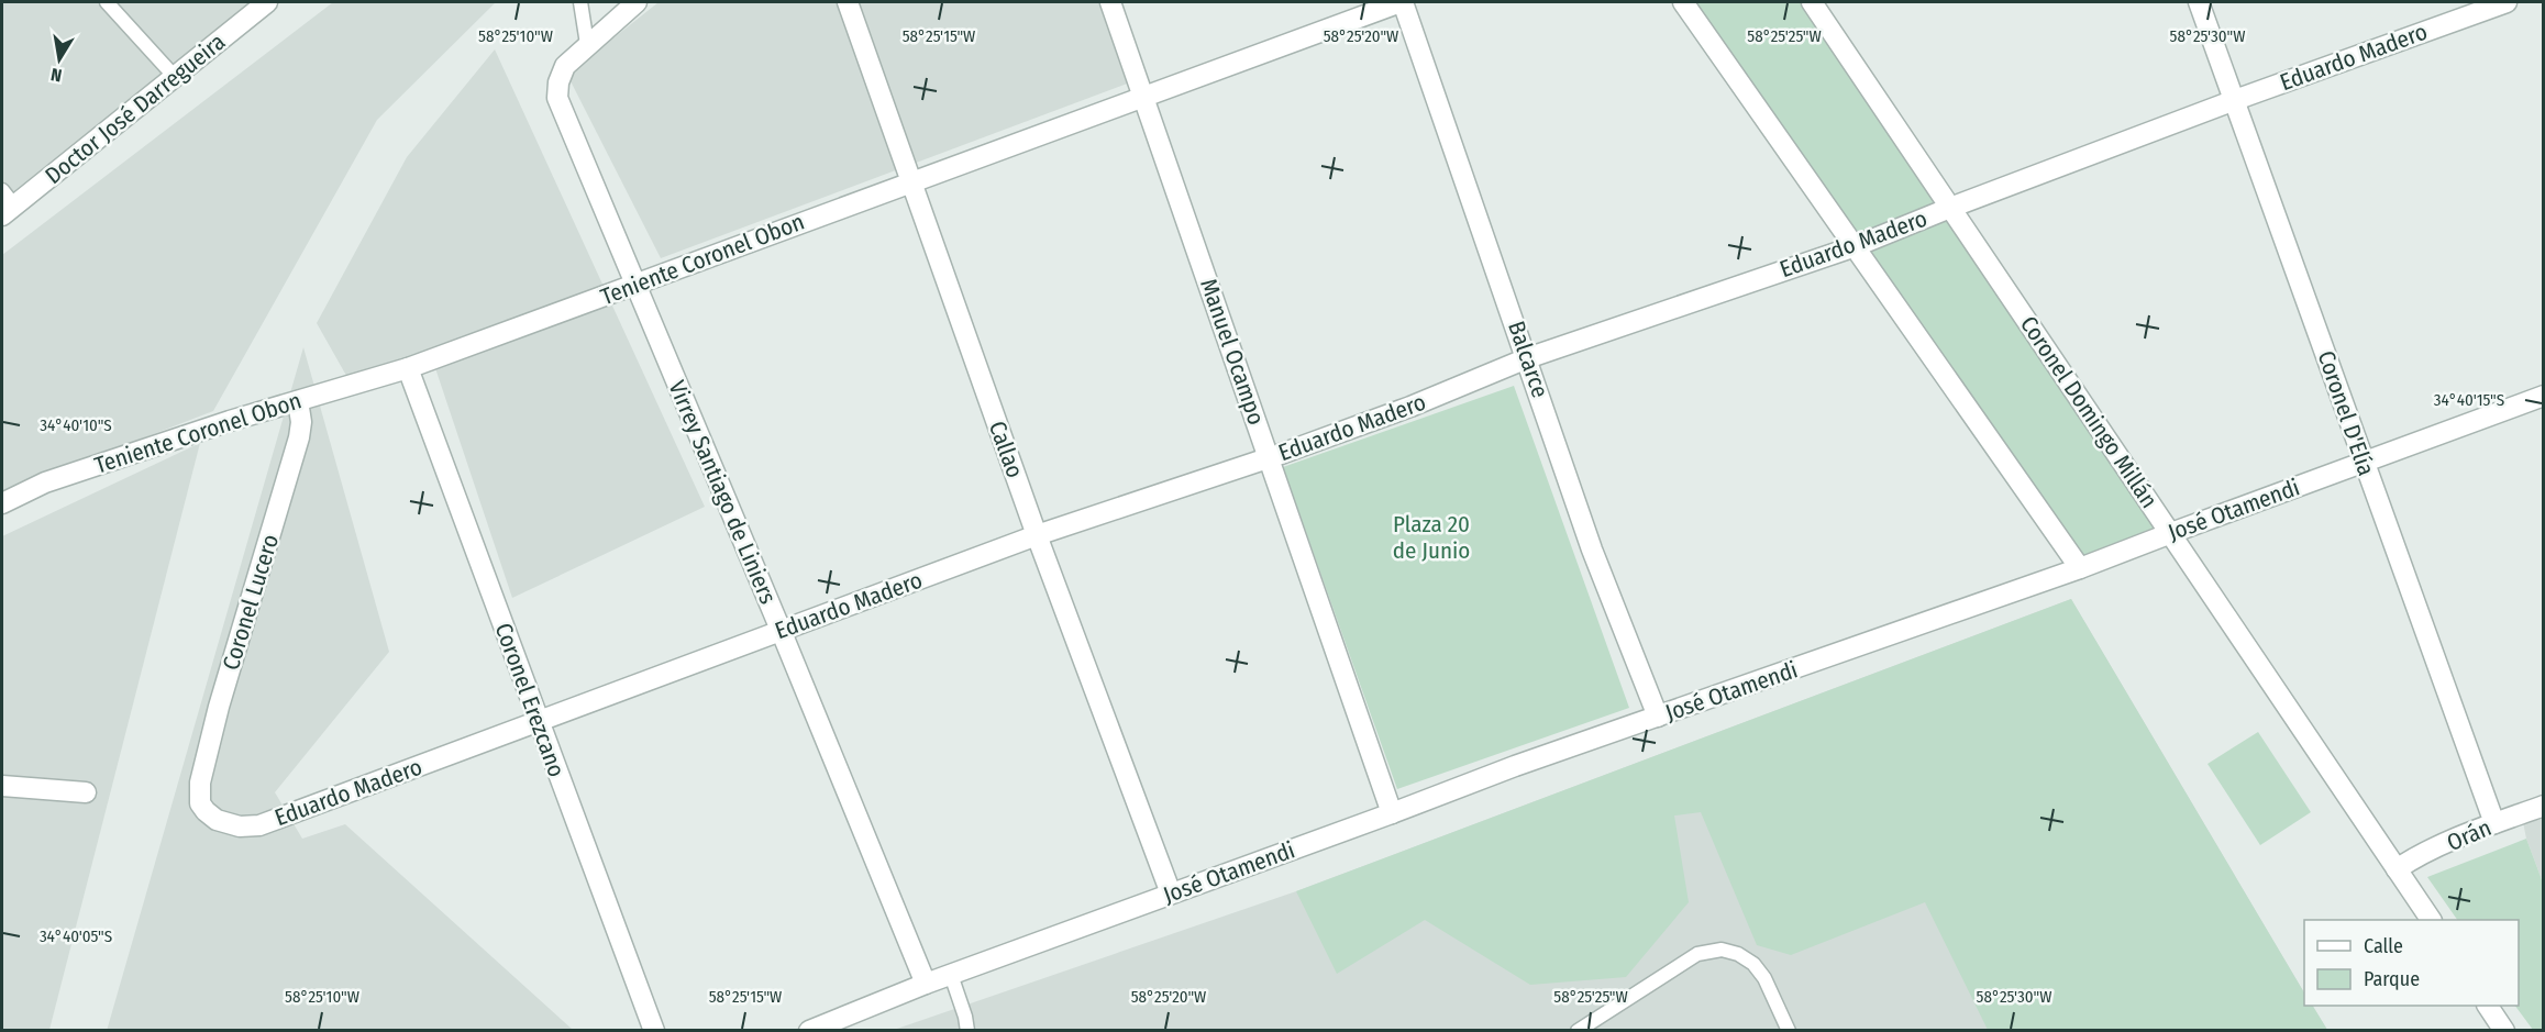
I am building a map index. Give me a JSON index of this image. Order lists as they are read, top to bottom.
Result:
{
  "streets": {
    "street": [
      "Eduardo Madero",
      "Doctor José Darregueira",
      "Teniente Coronel Obon",
      "Manuel Ocampo",
      "Balcarce",
      "Coronel Domingo Millán",
      "Coronel D'Elía",
      "Callao",
      "Virrey Santiago de Liniers",
      "José Otamendi",
      "Coronel Lucero",
      "Coronel Erezcano",
      "Orán"
    ]
  },
  "crossings": [
    ["Eduardo Madero", "Manuel Ocampo"],
    ["Eduardo Madero", "Balcarce"],
    ["Eduardo Madero", "Coronel Domingo Millán"],
    ["Eduardo Madero", "Coronel D'Elía"],
    ["Eduardo Madero", "Callao"],
    ["Eduardo Madero", "Virrey Santiago de Liniers"],
    ["Eduardo Madero", "Coronel Lucero"],
    ["Eduardo Madero", "Coronel Erezcano"],
    ["Teniente Coronel Obon", "Manuel Ocampo"],
    ["Teniente Coronel Obon", "Balcarce"],
    ["Teniente Coronel Obon", "Callao"],
    ["Teniente Coronel Obon", "Virrey Santiago de Liniers"],
    ["Teniente Coronel Obon", "Coronel Lucero"],
    ["Teniente Coronel Obon", "Coronel Erezcano"],
    ["Manuel Ocampo", "José Otamendi"],
    ["Balcarce", "José Otamendi"],
    ["Coronel Domingo Millán", "José Otamendi"],
    ["Coronel Domingo Millán", "Orán"],
    ["Coronel D'Elía", "José Otamendi"],
    ["Coronel D'Elía", "Orán"],
    ["Callao", "José Otamendi"],
    ["Virrey Santiago de Liniers", "José Otamendi"]
  ],
  "parks": ["Plaza 20 de Junio"],
  "legend": ["Calle", "Parque"],
  "north": "bottom",
  "coordinates": [
    "58°25'10\"W",
    "58°25'15\"W",
    "58°25'20\"W",
    "58°25'25\"W",
    "58°25'30\"W",
    "34°40'15\"S",
    "34°40'10\"S",
    "34°40'05\"S"
  ]
}
